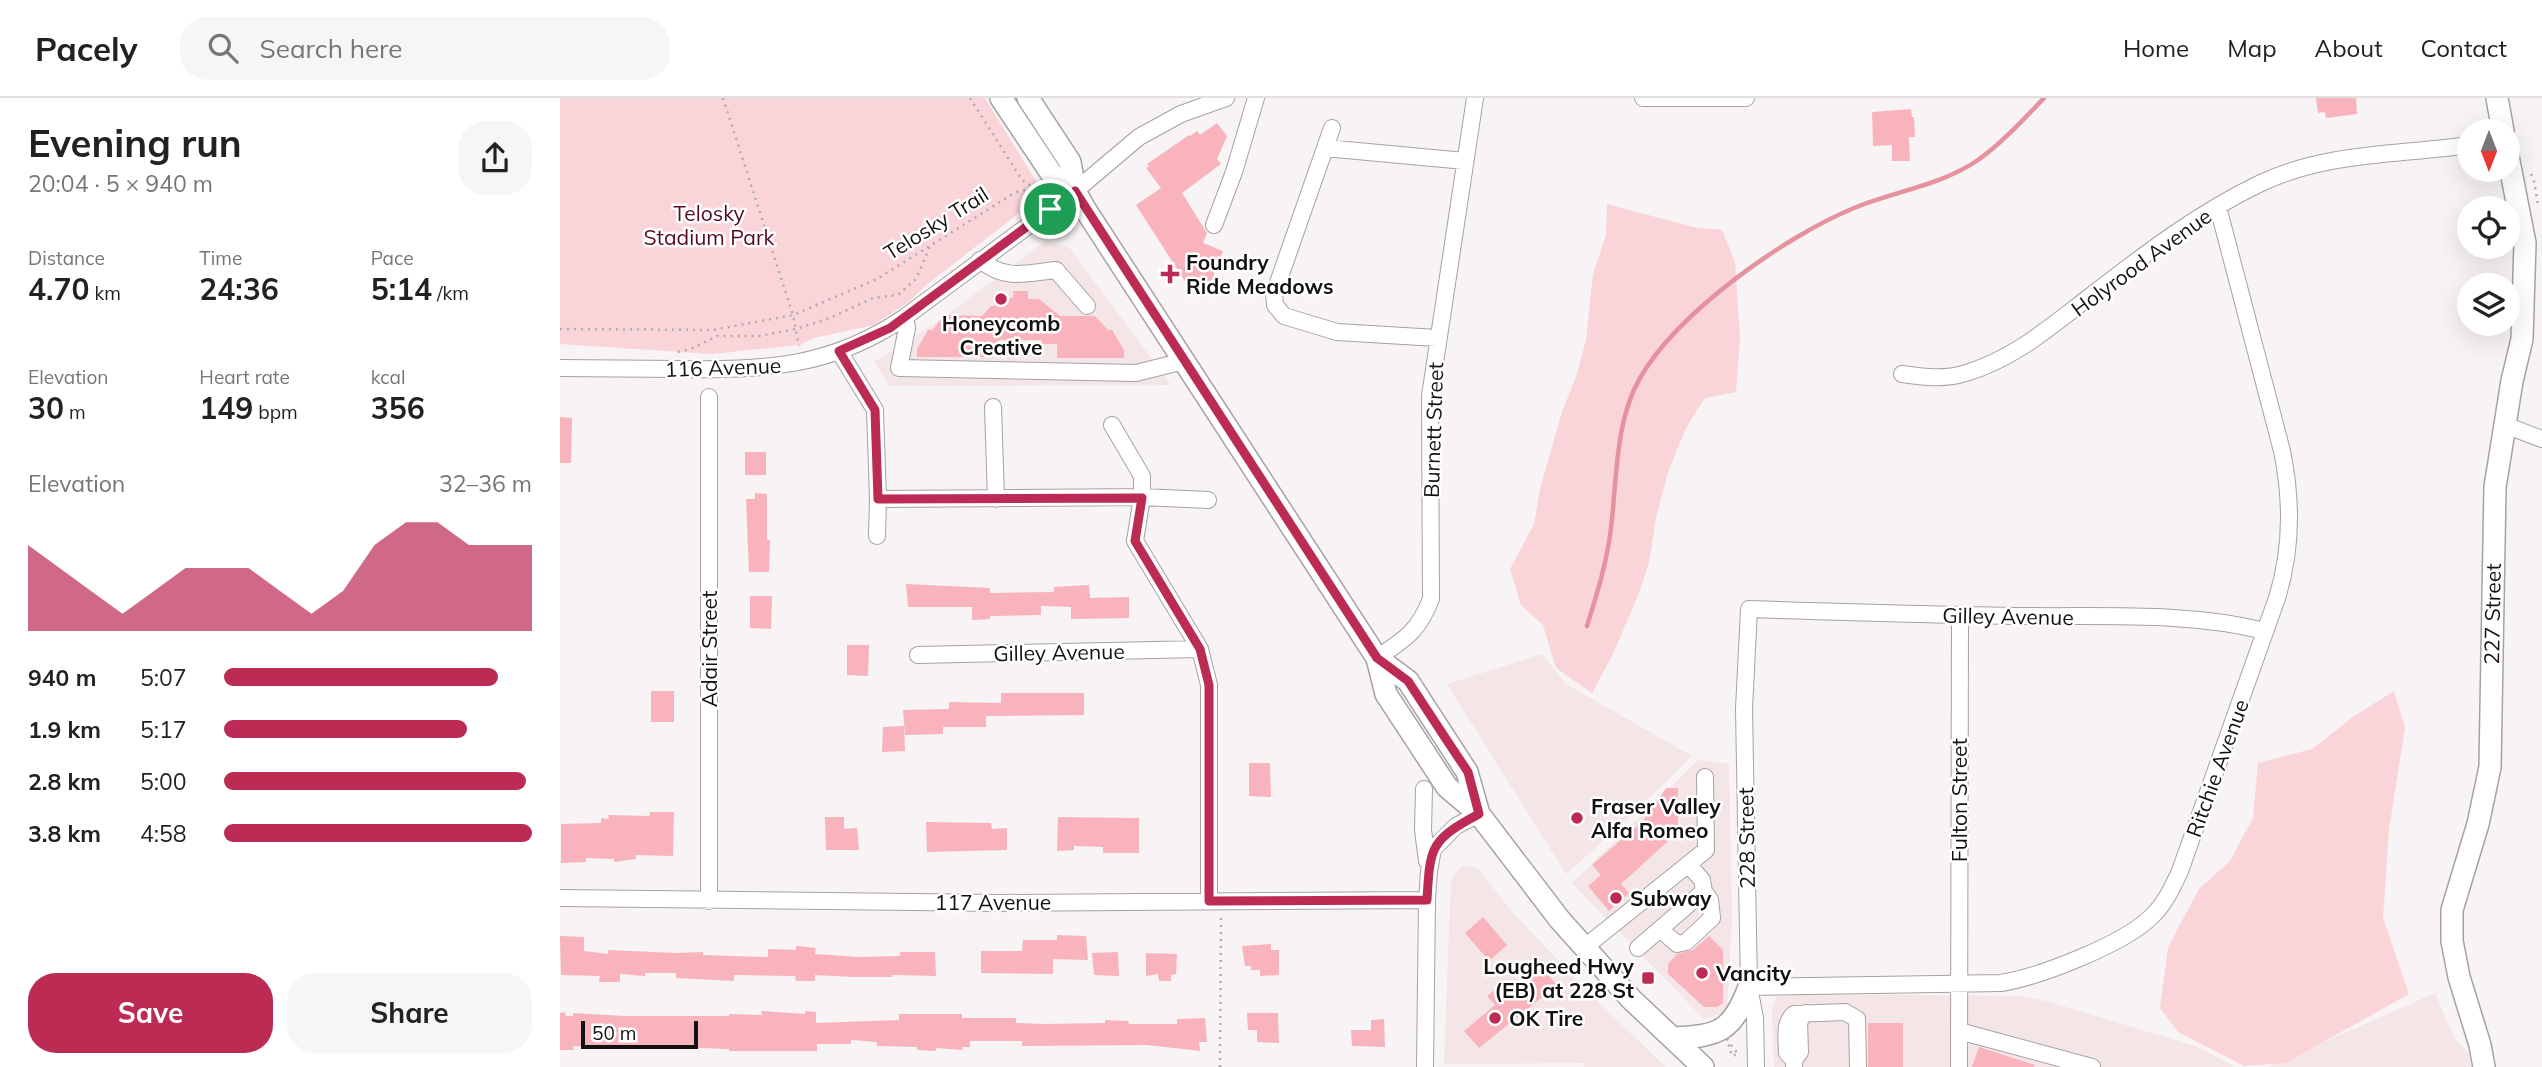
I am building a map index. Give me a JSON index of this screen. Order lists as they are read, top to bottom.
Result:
{
  "streets": {
    "main road": ["227 Street"],
    "street": [
      "Holyrood Avenue",
      "116 Avenue",
      "Burnett Street",
      "Gilley Avenue",
      "Adair Street",
      "Ritchie Avenue",
      "Fulton Street",
      "228 Street",
      "117 Avenue"
    ],
    "path": ["Telosky Trail"]
  },
  "crossings": [
    ["Holyrood Avenue", "Ritchie Avenue"],
    ["Gilley Avenue", "Ritchie Avenue"],
    ["Gilley Avenue", "Fulton Street"],
    ["Gilley Avenue", "228 Street"],
    ["Adair Street", "117 Avenue"],
    ["Ritchie Avenue", "Fulton Street"],
    ["Ritchie Avenue", "228 Street"]
  ],
  "parks": ["Telosky Stadium Park"],
  "places": {
    "health": ["Foundry Ride Meadows"],
    "other": [
      "Honeycomb Creative",
      "Fraser Valley Alfa Romeo",
      "Subway",
      "Vancity",
      "OK Tire"
    ],
    "transit": ["Lougheed Hwy (EB) at 228 St"]
  },
  "scale_bar": "50 m",
  "north": "bottom",
  "page": {
    "header": "Pacely",
    "search": "Search here",
    "nav": [
      "Home",
      "Map",
      "About",
      "Contact"
    ],
    "heading": ["Evening run", "20:04 · 5 × 940 m"],
    "stats": [
      ["Distance", "4.70 km"],
      ["Time", "24:36"],
      ["Pace", "5:14 /km"],
      ["Elevation", "30 m"],
      ["Heart rate", "149 bpm"],
      ["kcal", "356"]
    ],
    "chart": ["Elevation", "32–36 m"],
    "list": [
      {
        "name": "940 m",
        "note": "5:07"
      },
      {
        "name": "1.9 km",
        "note": "5:17"
      },
      {
        "name": "2.8 km",
        "note": "5:00"
      },
      {
        "name": "3.8 km",
        "note": "4:58"
      }
    ],
    "buttons": ["Save", "Share"],
    "scale": "50 m"
  }
}
